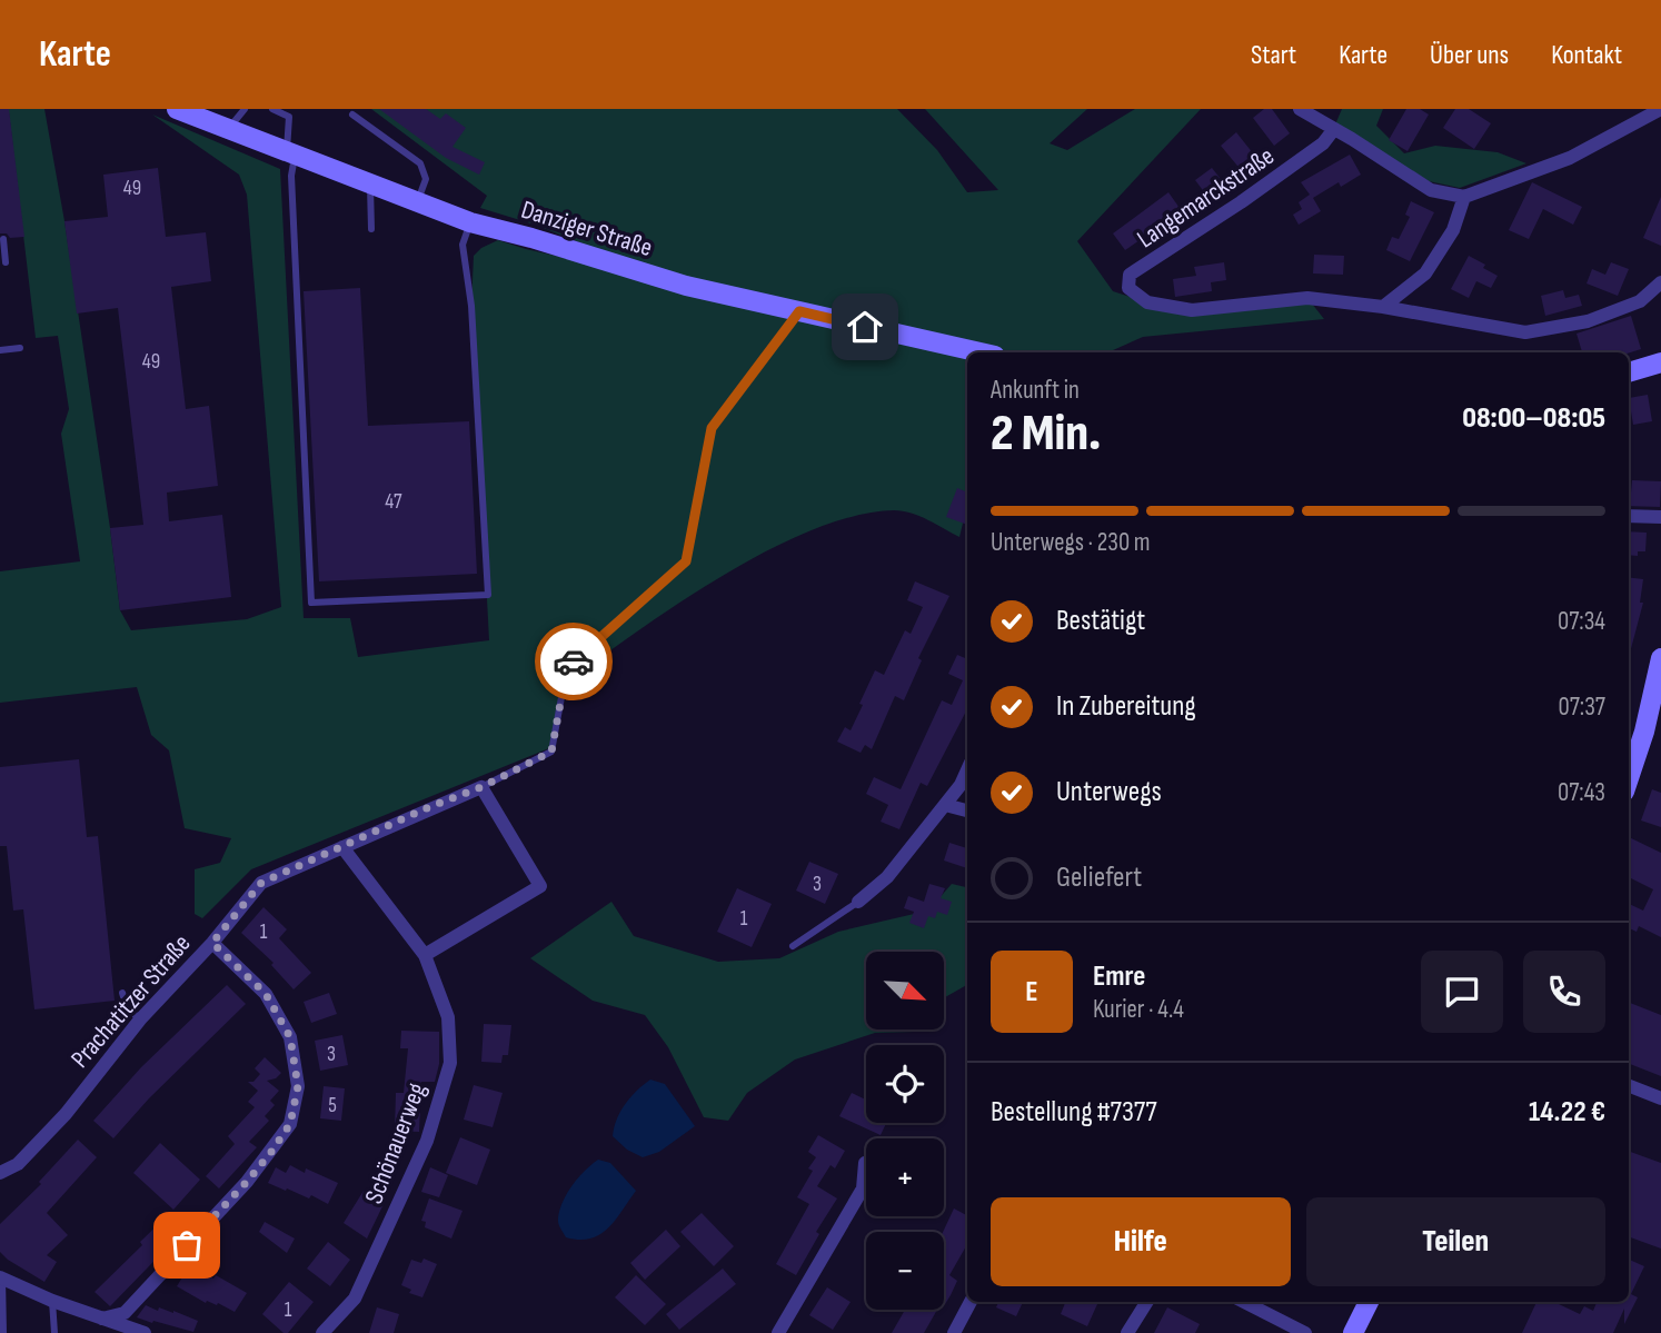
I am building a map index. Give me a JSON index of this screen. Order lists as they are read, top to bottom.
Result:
{
  "streets": {
    "street": [
      "Langemarckstraße",
      "Danziger Straße",
      "Prachatitzer Straße",
      "Schönauerweg"
    ]
  },
  "house_numbers": [
    "49",
    "49",
    "47",
    "3",
    "1",
    "1",
    "3",
    "5",
    "1"
  ],
  "north": "bottom right",
  "page": {
    "header": "Karte",
    "nav": [
      "Start",
      "Karte",
      "Über uns",
      "Kontakt"
    ],
    "heading": ["2 Min.", "Ankunft in", "08:00–08:05"],
    "panel": [
      "Emre",
      "Kurier · 4.4",
      "Bestellung #7377",
      "14.22 €"
    ],
    "bar": "Unterwegs · 230 m",
    "list": [
      ["Bestätigt", "07:34"],
      ["In Zubereitung", "07:37"],
      ["Unterwegs", "07:43"],
      "Geliefert"
    ],
    "round": "E",
    "map_buttons": ["+", "−"],
    "buttons": ["Hilfe", "Teilen"]
  }
}
